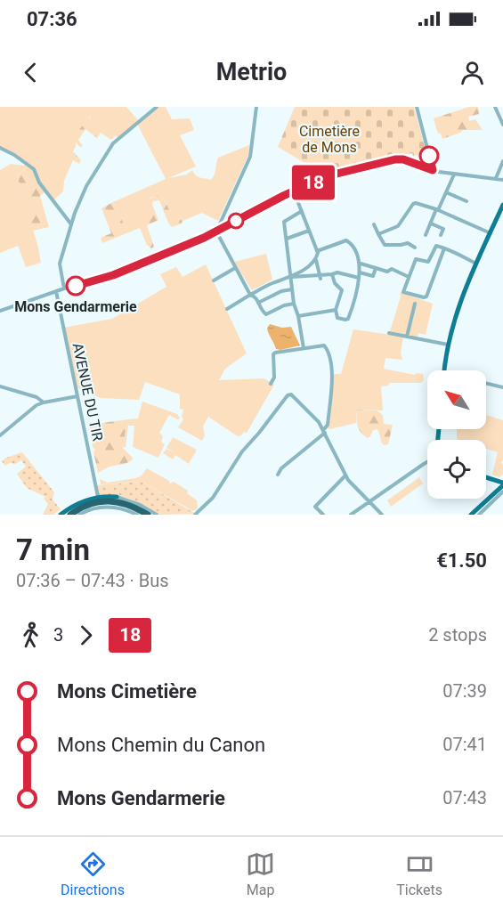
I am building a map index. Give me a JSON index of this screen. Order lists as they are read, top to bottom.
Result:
{
  "streets": {
    "street": ["AVENUE DU TIR"]
  },
  "parks": ["Cimetière de Mons"],
  "places": ["Mons Gendarmerie"],
  "lines": ["bus line 18"],
  "north": "top left",
  "page": {
    "status": "07:36",
    "header": "Metrio",
    "on_map": "18",
    "heading": ["7 min", "07:36 – 07:43 · Bus", "€1.50"],
    "legs": ["3", "18", "2 stops"],
    "list": [
      {
        "name": "Mons Cimetière",
        "value": "07:39"
      },
      {
        "name": "Mons Chemin du Canon",
        "value": "07:41"
      },
      {
        "name": "Mons Gendarmerie",
        "value": "07:43"
      }
    ],
    "tabs": ["Directions", "Map", "Tickets"]
  }
}
